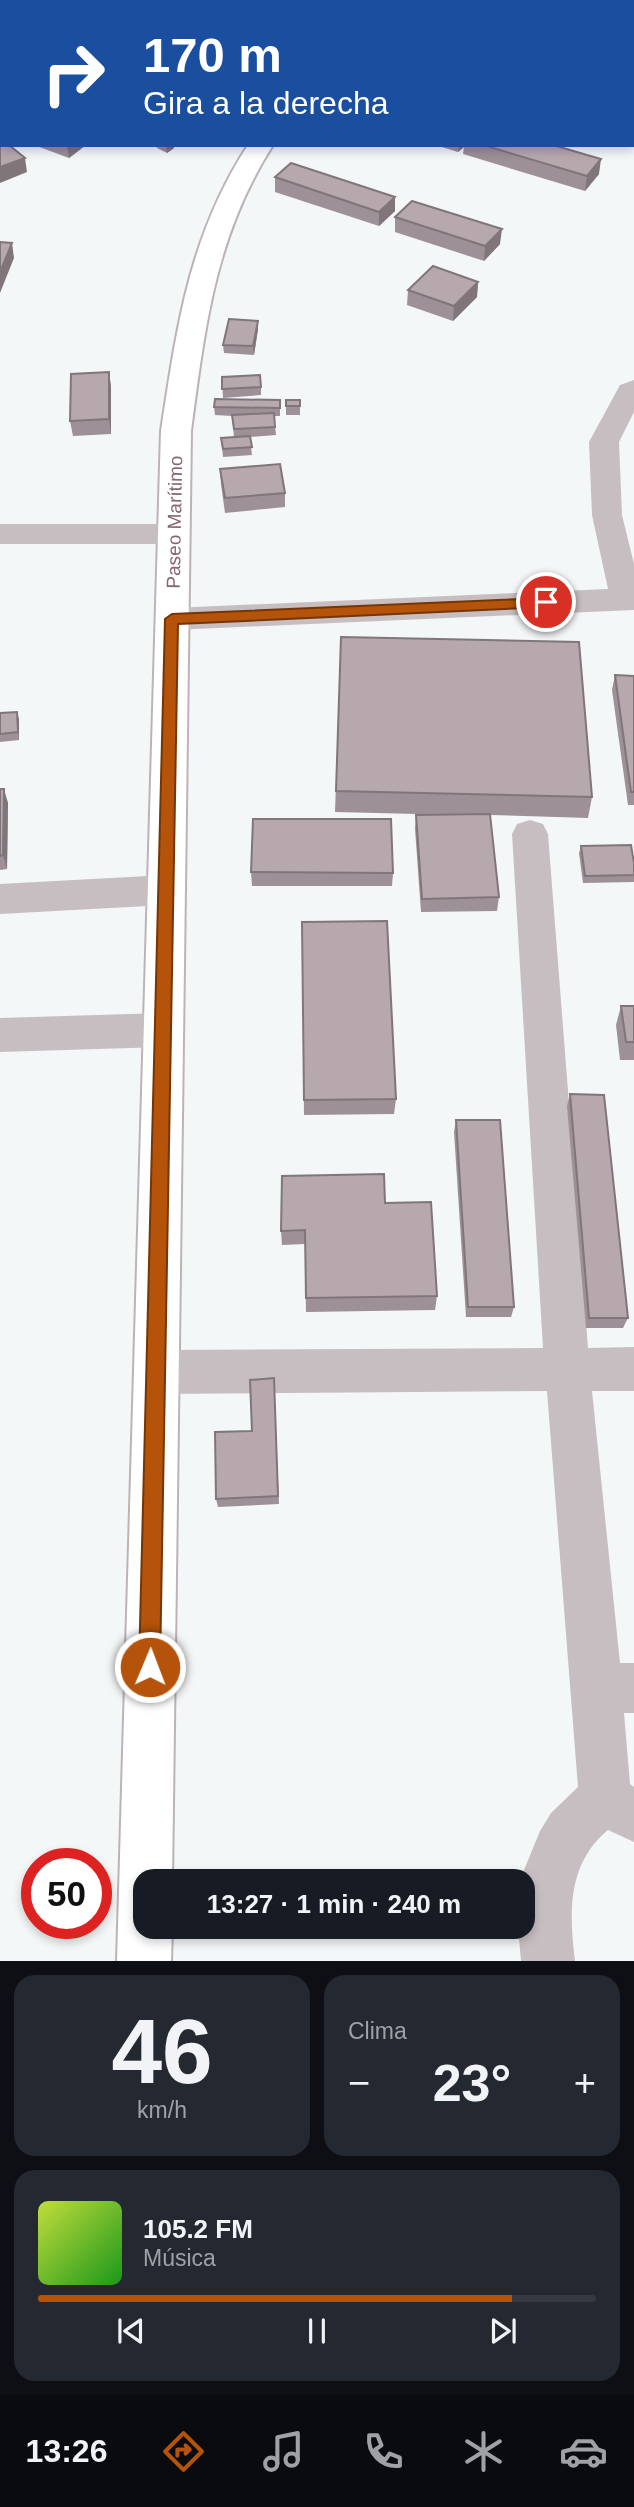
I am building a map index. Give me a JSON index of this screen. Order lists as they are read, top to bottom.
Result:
{
  "streets": {
    "main road": ["Paseo Marítimo"]
  },
  "page": {
    "turn": ["170 m", "Gira a la derecha"],
    "limit": "50",
    "trip": "13:27 · 1 min · 240 m",
    "tile": [
      ["46", "km/h"],
      "Clima"
    ],
    "heat": ["−", "23°", "+"],
    "song": ["105.2 FM", "Música"],
    "tabs": "13:26"
  }
}
